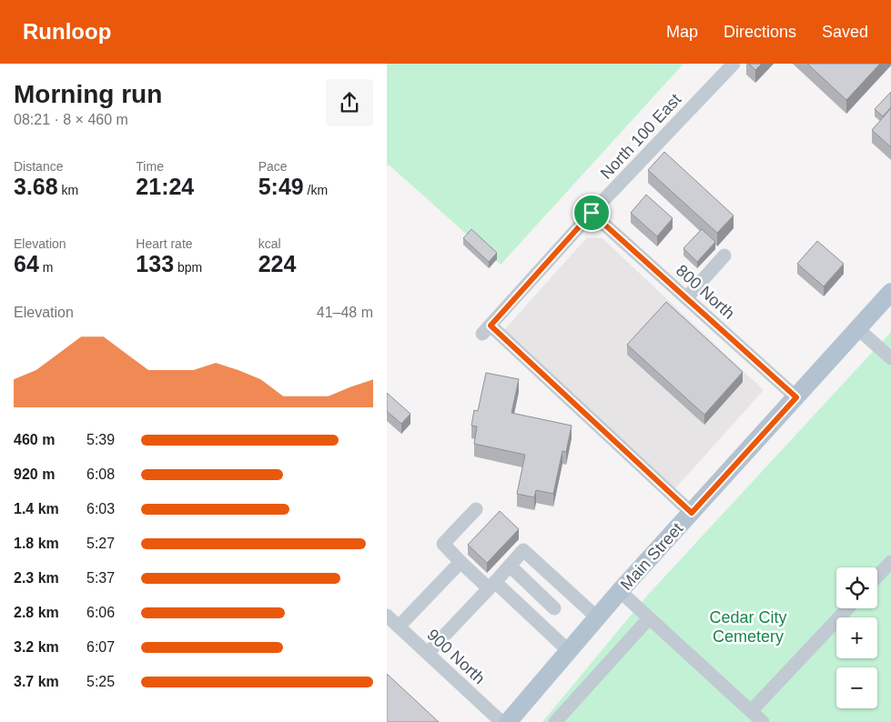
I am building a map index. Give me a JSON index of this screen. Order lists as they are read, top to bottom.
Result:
{
  "streets": {
    "main road": ["Main Street"],
    "street": ["North 100 East", "800 North", "900 North"]
  },
  "crossings": [
    ["North 100 East", "800 North"],
    ["North 100 East", "Main Street"],
    ["800 North", "Main Street"]
  ],
  "parks": ["Cedar City Cemetery"],
  "page": {
    "header": "Runloop",
    "nav": ["Map", "Directions", "Saved"],
    "heading": ["Morning run", "08:21 · 8 × 460 m"],
    "stats": [
      ["Distance", "3.68 km"],
      ["Time", "21:24"],
      ["Pace", "5:49 /km"],
      ["Elevation", "64 m"],
      ["Heart rate", "133 bpm"],
      ["kcal", "224"]
    ],
    "chart": ["Elevation", "41–48 m"],
    "list": [
      {
        "name": "460 m",
        "note": "5:39"
      },
      {
        "name": "920 m",
        "note": "6:08"
      },
      {
        "name": "1.4 km",
        "note": "6:03"
      },
      {
        "name": "1.8 km",
        "note": "5:27"
      },
      {
        "name": "2.3 km",
        "note": "5:37"
      },
      {
        "name": "2.8 km",
        "note": "6:06"
      },
      {
        "name": "3.2 km",
        "note": "6:07"
      },
      {
        "name": "3.7 km",
        "note": "5:25"
      }
    ],
    "map_buttons": ["+", "−"]
  }
}
